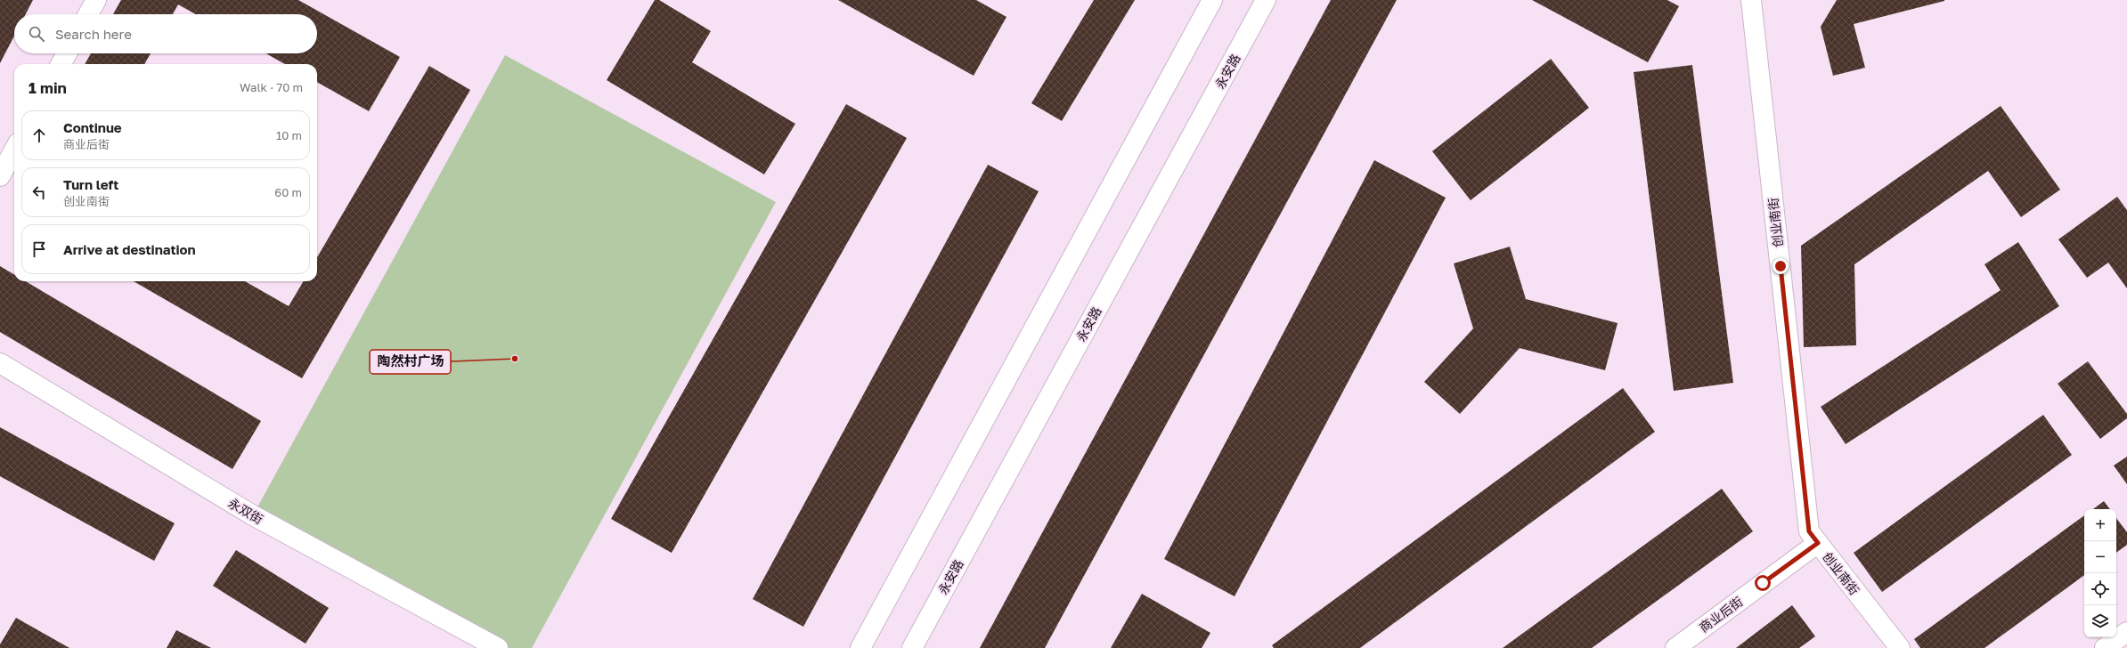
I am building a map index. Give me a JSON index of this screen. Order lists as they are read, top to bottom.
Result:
{
  "streets": {
    "street": [
      "永安路",
      "创业南街",
      "永双街",
      "商业后街"
    ]
  },
  "crossings": [
    ["创业南街", "商业后街"]
  ],
  "places": ["陶然村广场"],
  "page": {
    "search": "Search here",
    "heading": ["1 min", "Walk · 70 m"],
    "list": [
      ["Continue", "商业后街", "10 m"],
      ["Turn left", "创业南街", "60 m"],
      "Arrive at destination"
    ],
    "map_buttons": ["+", "−"]
  }
}
